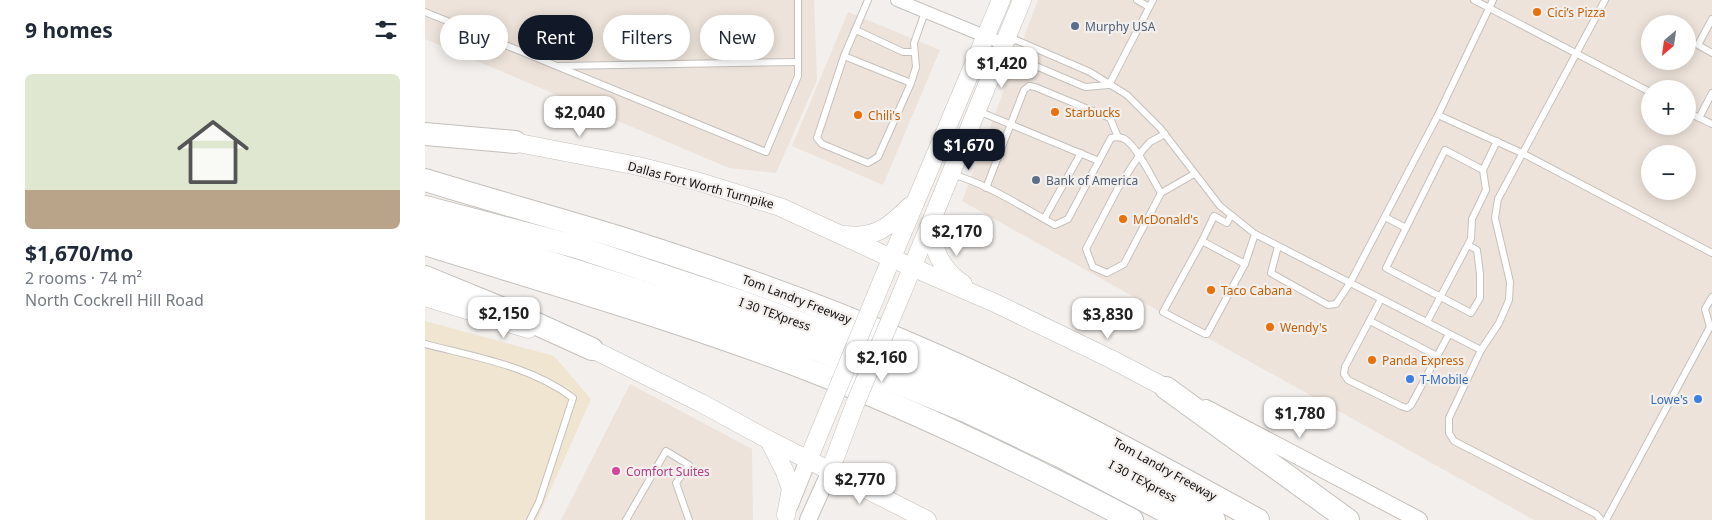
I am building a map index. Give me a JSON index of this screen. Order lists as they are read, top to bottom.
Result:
{
  "streets": {
    "highway": ["Tom Landry Freeway", "I 30 TEXpress"],
    "main road": ["Dallas Fort Worth Turnpike"]
  },
  "places": [
    "Cici’s Pizza",
    "Murphy USA",
    "Starbucks",
    "Chili's",
    "Bank of America",
    "McDonald's",
    "Taco Cabana",
    "Wendy's",
    "Panda Express",
    "T-Mobile",
    "Lowe's",
    "Comfort Suites"
  ],
  "north": "bottom left",
  "page": {
    "heading": "9 homes",
    "map_buttons": ["+", "−"],
    "chip": [
      "Buy",
      "Rent",
      "Filters",
      "New"
    ],
    "price": [
      "$1,420",
      "$2,040",
      "$1,670",
      "$2,170",
      "$2,150",
      "$3,830",
      "$2,160",
      "$1,780",
      "$2,770"
    ],
    "list": [
      {
        "name": "$1,670/mo",
        "note": "2 rooms · 74 m² · North Cockrell Hill Road"
      }
    ]
  }
}
